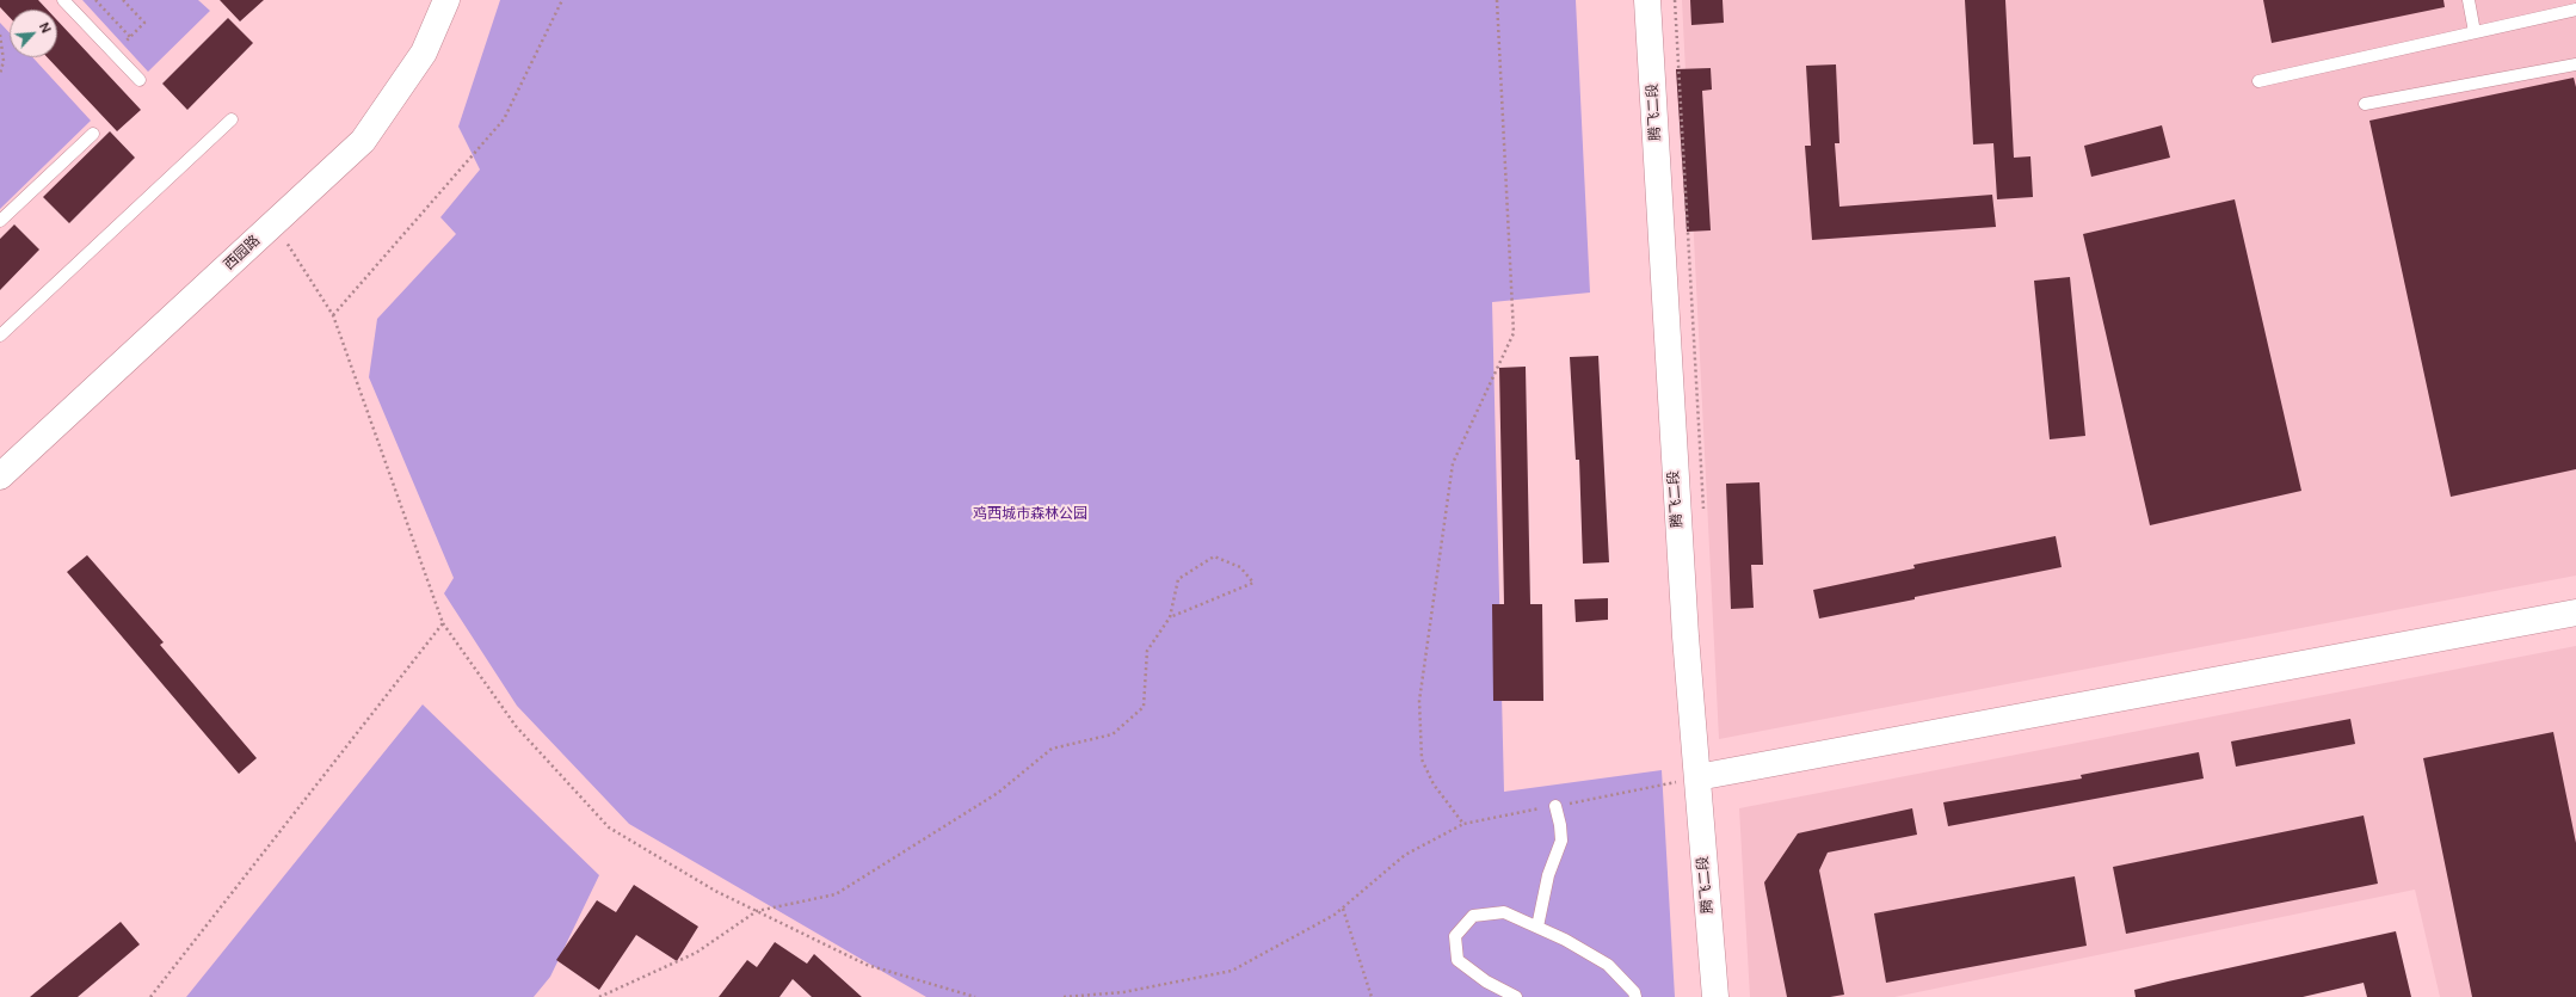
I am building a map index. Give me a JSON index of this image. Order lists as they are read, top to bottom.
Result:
{
  "streets": {
    "street": ["腾飞二段", "西园路"]
  },
  "parks": ["鸡西城市森林公园"],
  "north": "top right"
}
